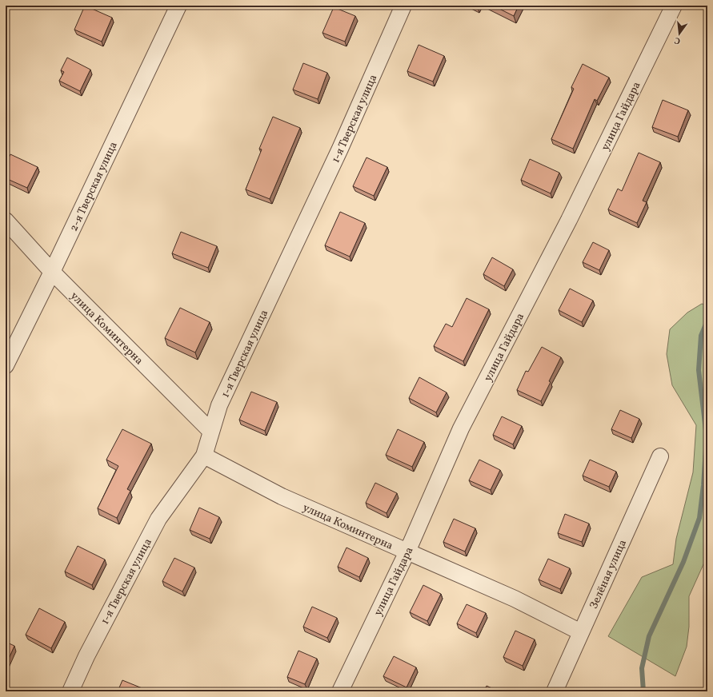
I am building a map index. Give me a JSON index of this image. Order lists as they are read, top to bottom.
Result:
{
  "streets": {
    "street": [
      "улица Гайдара",
      "1-я Тверская улица",
      "2-я Тверская улица",
      "улица Коминтерна",
      "Зелёная улица"
    ]
  },
  "crossings": [
    ["улица Гайдара", "улица Коминтерна"],
    ["1-я Тверская улица", "улица Коминтерна"],
    ["2-я Тверская улица", "улица Коминтерна"],
    ["улица Коминтерна", "Зелёная улица"]
  ],
  "north": "bottom"
}
